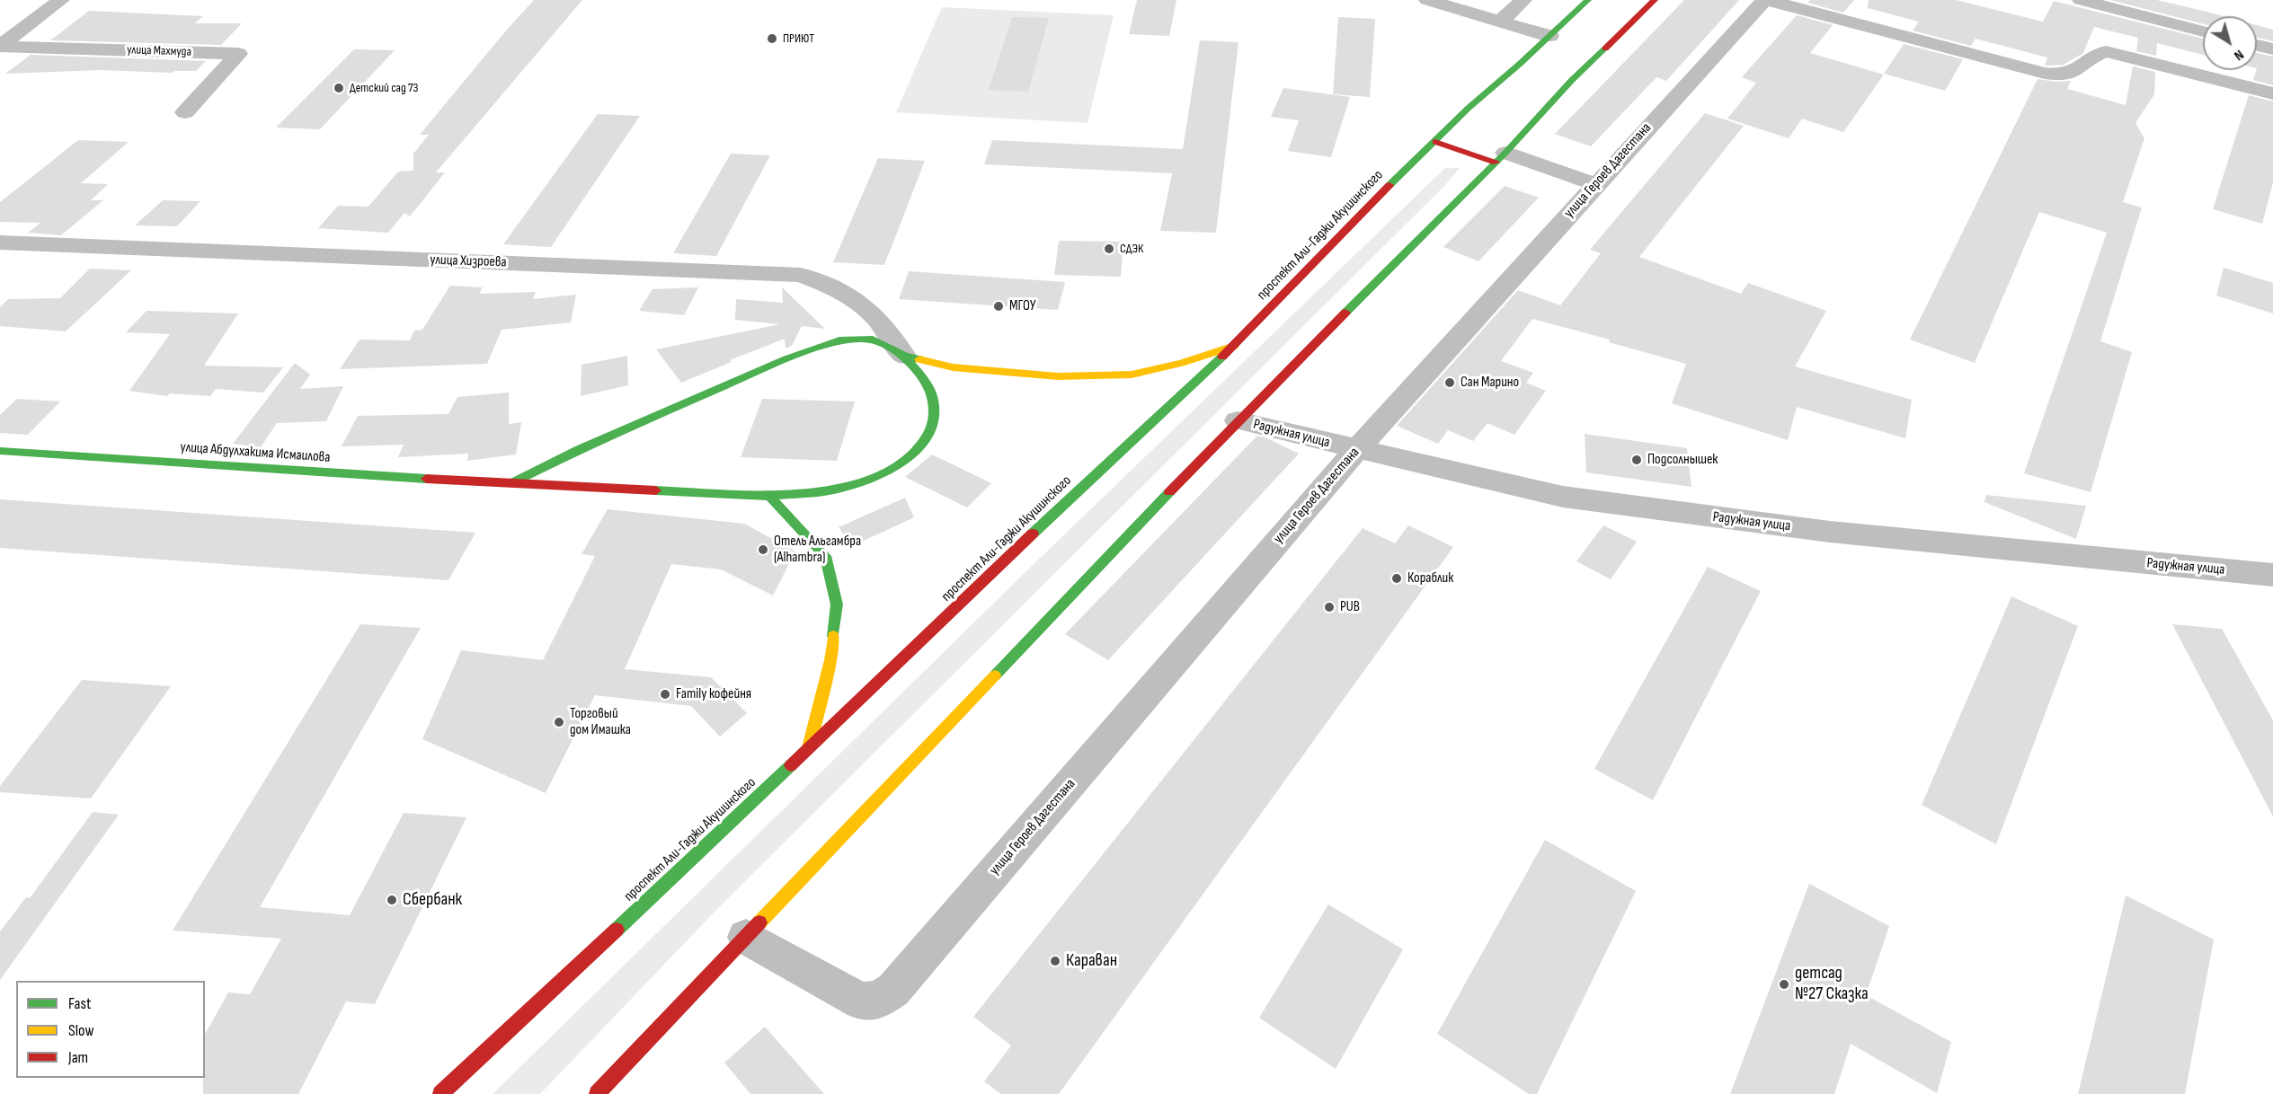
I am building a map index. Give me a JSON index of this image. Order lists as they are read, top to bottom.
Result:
{
  "streets": {
    "main road": ["проспект Али-Гаджи Акушинского", "улица Абдулхакима Исмаилова"],
    "street": [
      "улица Махмуда",
      "улица Героев Дагестана",
      "улица Хизроева",
      "Радужная улица"
    ]
  },
  "crossings": [
    ["улица Героев Дагестана", "Радужная улица"],
    ["улица Хизроева", "улица Абдулхакима Исмаилова"]
  ],
  "places": [
    "ПРИЮТ",
    "Детский сад 73",
    "СДЭК",
    "МГОУ",
    "Сан Марино",
    "Подсолнышек",
    "Отель Альгамбра (Alhambra)",
    "Кораблик",
    "PUB",
    "Family кофейня",
    "Торговый дом Имашка",
    "Сбербанк",
    "Караван",
    "детсад №27 Сказка"
  ],
  "legend": ["Fast", "Slow", "Jam"],
  "north": "bottom right"
}
